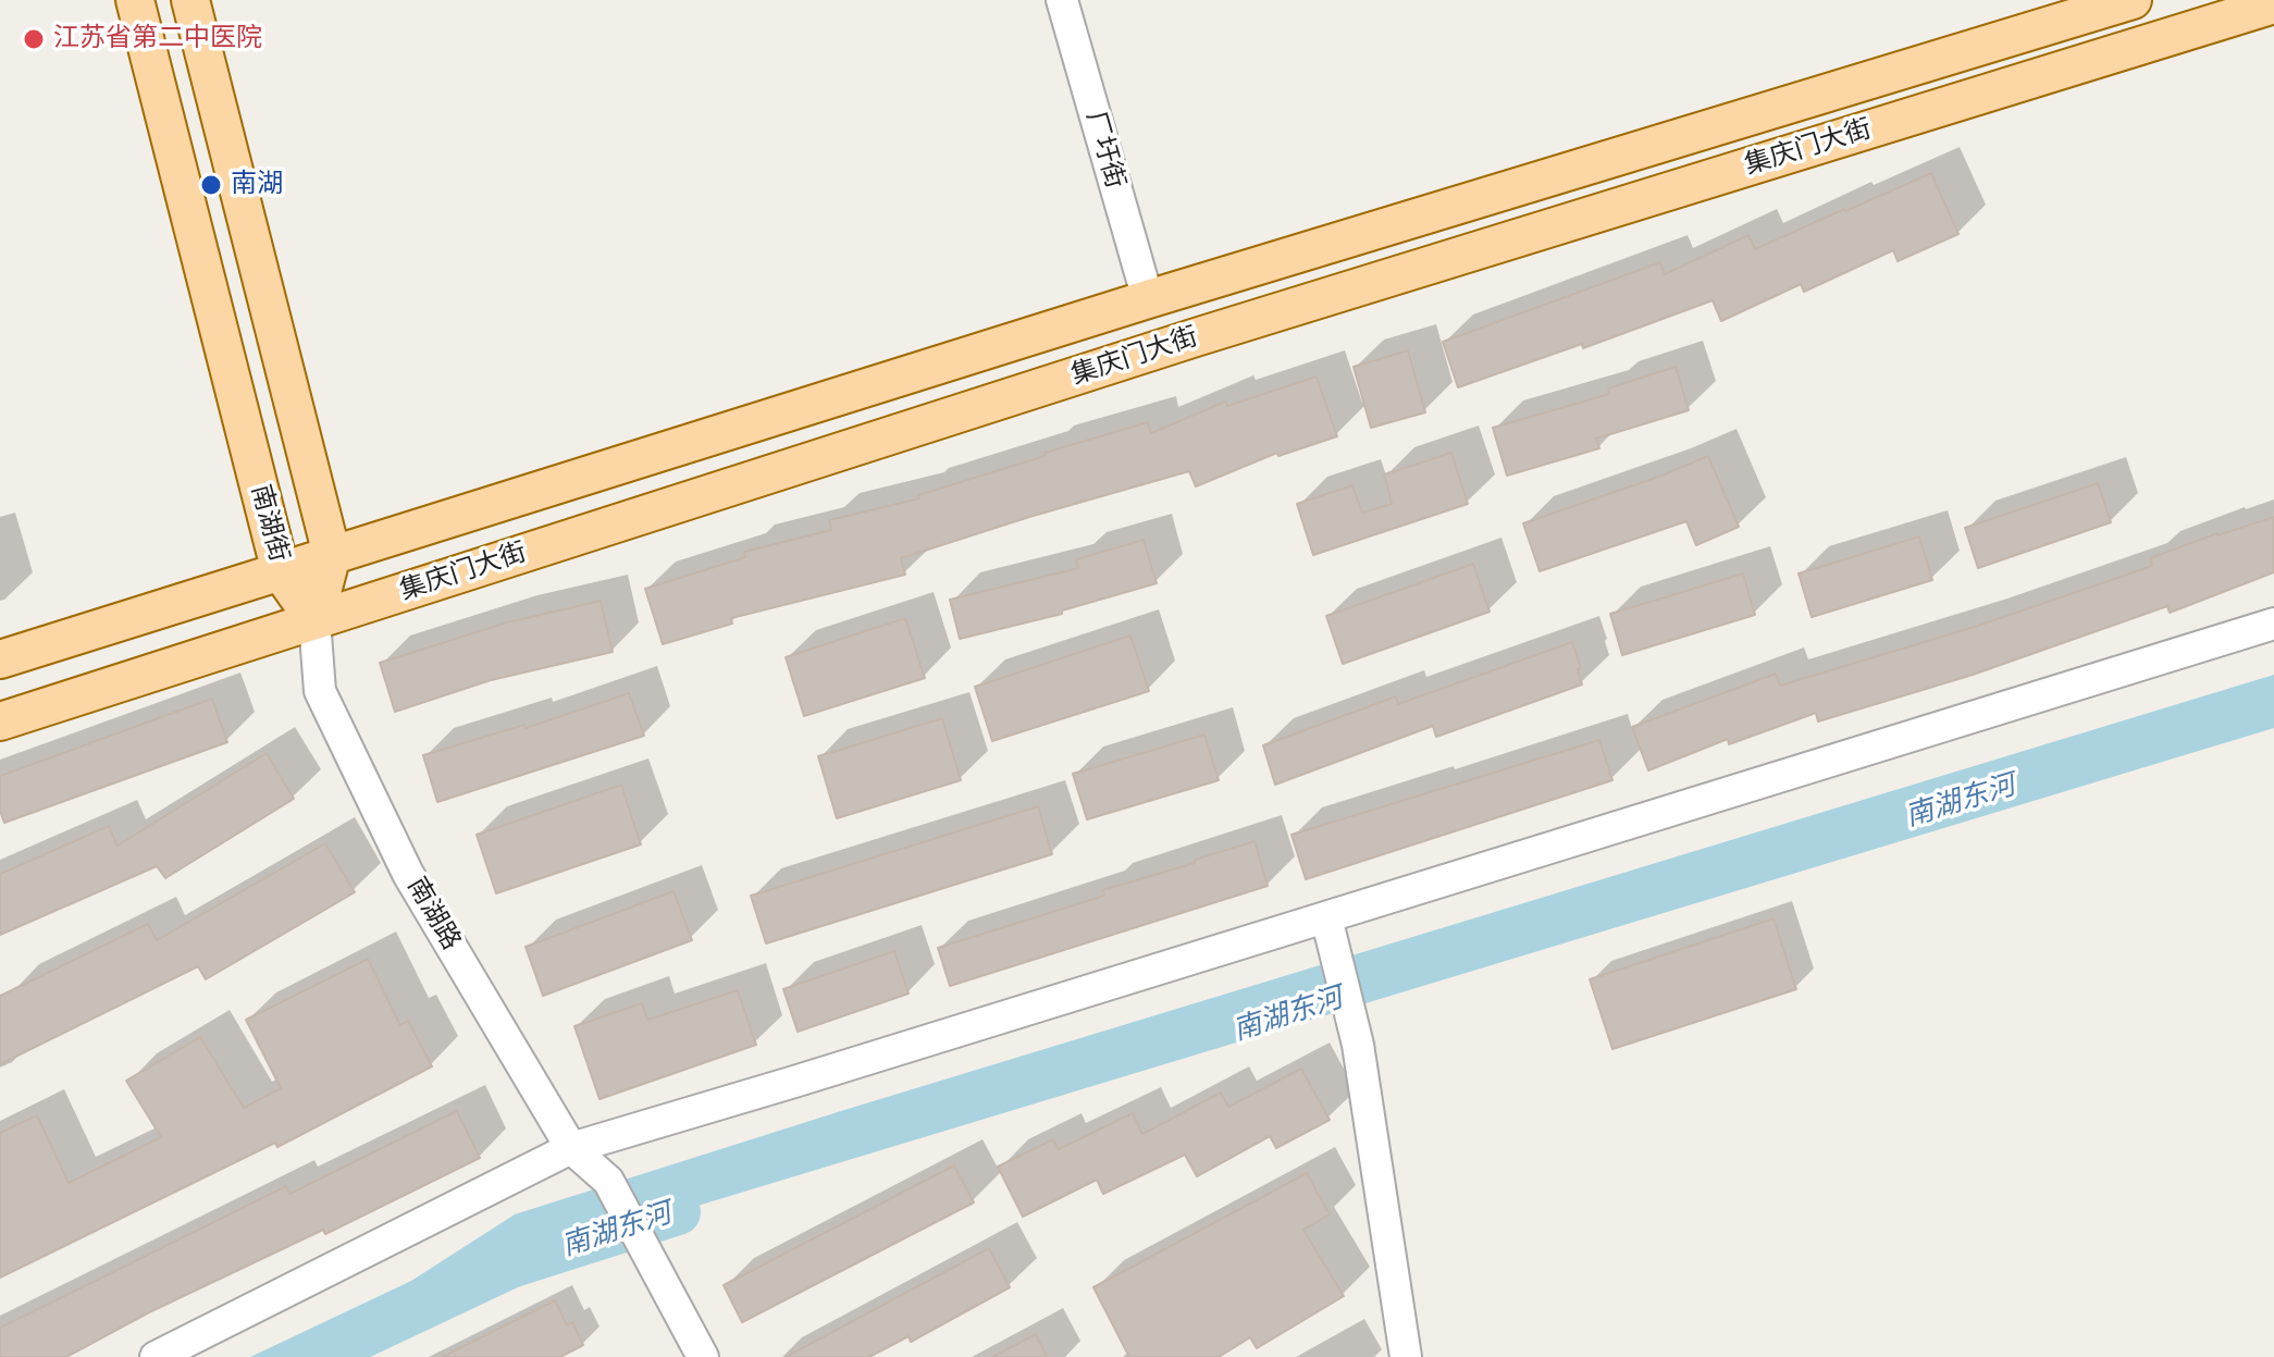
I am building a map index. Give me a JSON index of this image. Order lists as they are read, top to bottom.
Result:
{
  "streets": {
    "main road": ["集庆门大街", "南湖街"],
    "street": ["厂圩街", "南湖路"]
  },
  "crossings": [
    ["集庆门大街", "厂圩街"],
    ["集庆门大街", "南湖街"],
    ["集庆门大街", "南湖路"],
    ["南湖街", "南湖路"]
  ],
  "water": ["南湖东河"],
  "places": ["江苏省第二中医院", "南湖"]
}
